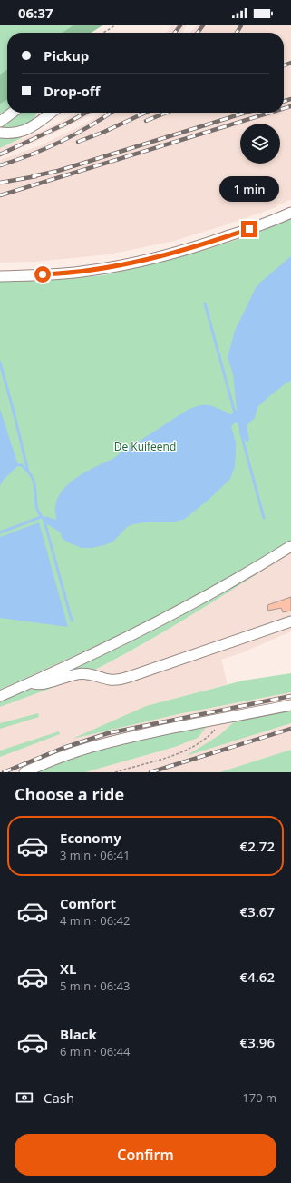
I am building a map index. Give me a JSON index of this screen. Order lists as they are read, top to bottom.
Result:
{
  "parks": ["De Kuifeend"],
  "page": {
    "status": "06:37",
    "banner": ["Pickup", "Drop-off"],
    "bubble": "1 min",
    "heading": "Choose a ride",
    "list": [
      {
        "name": "Economy",
        "note": "3 min · 06:41",
        "value": "€2.72"
      },
      {
        "name": "Comfort",
        "note": "4 min · 06:42",
        "value": "€3.67"
      },
      {
        "name": "XL",
        "note": "5 min · 06:43",
        "value": "€4.62"
      },
      {
        "name": "Black",
        "note": "6 min · 06:44",
        "value": "€3.96"
      }
    ],
    "pay": ["Cash", "170 m"],
    "buttons": "Confirm"
  }
}
